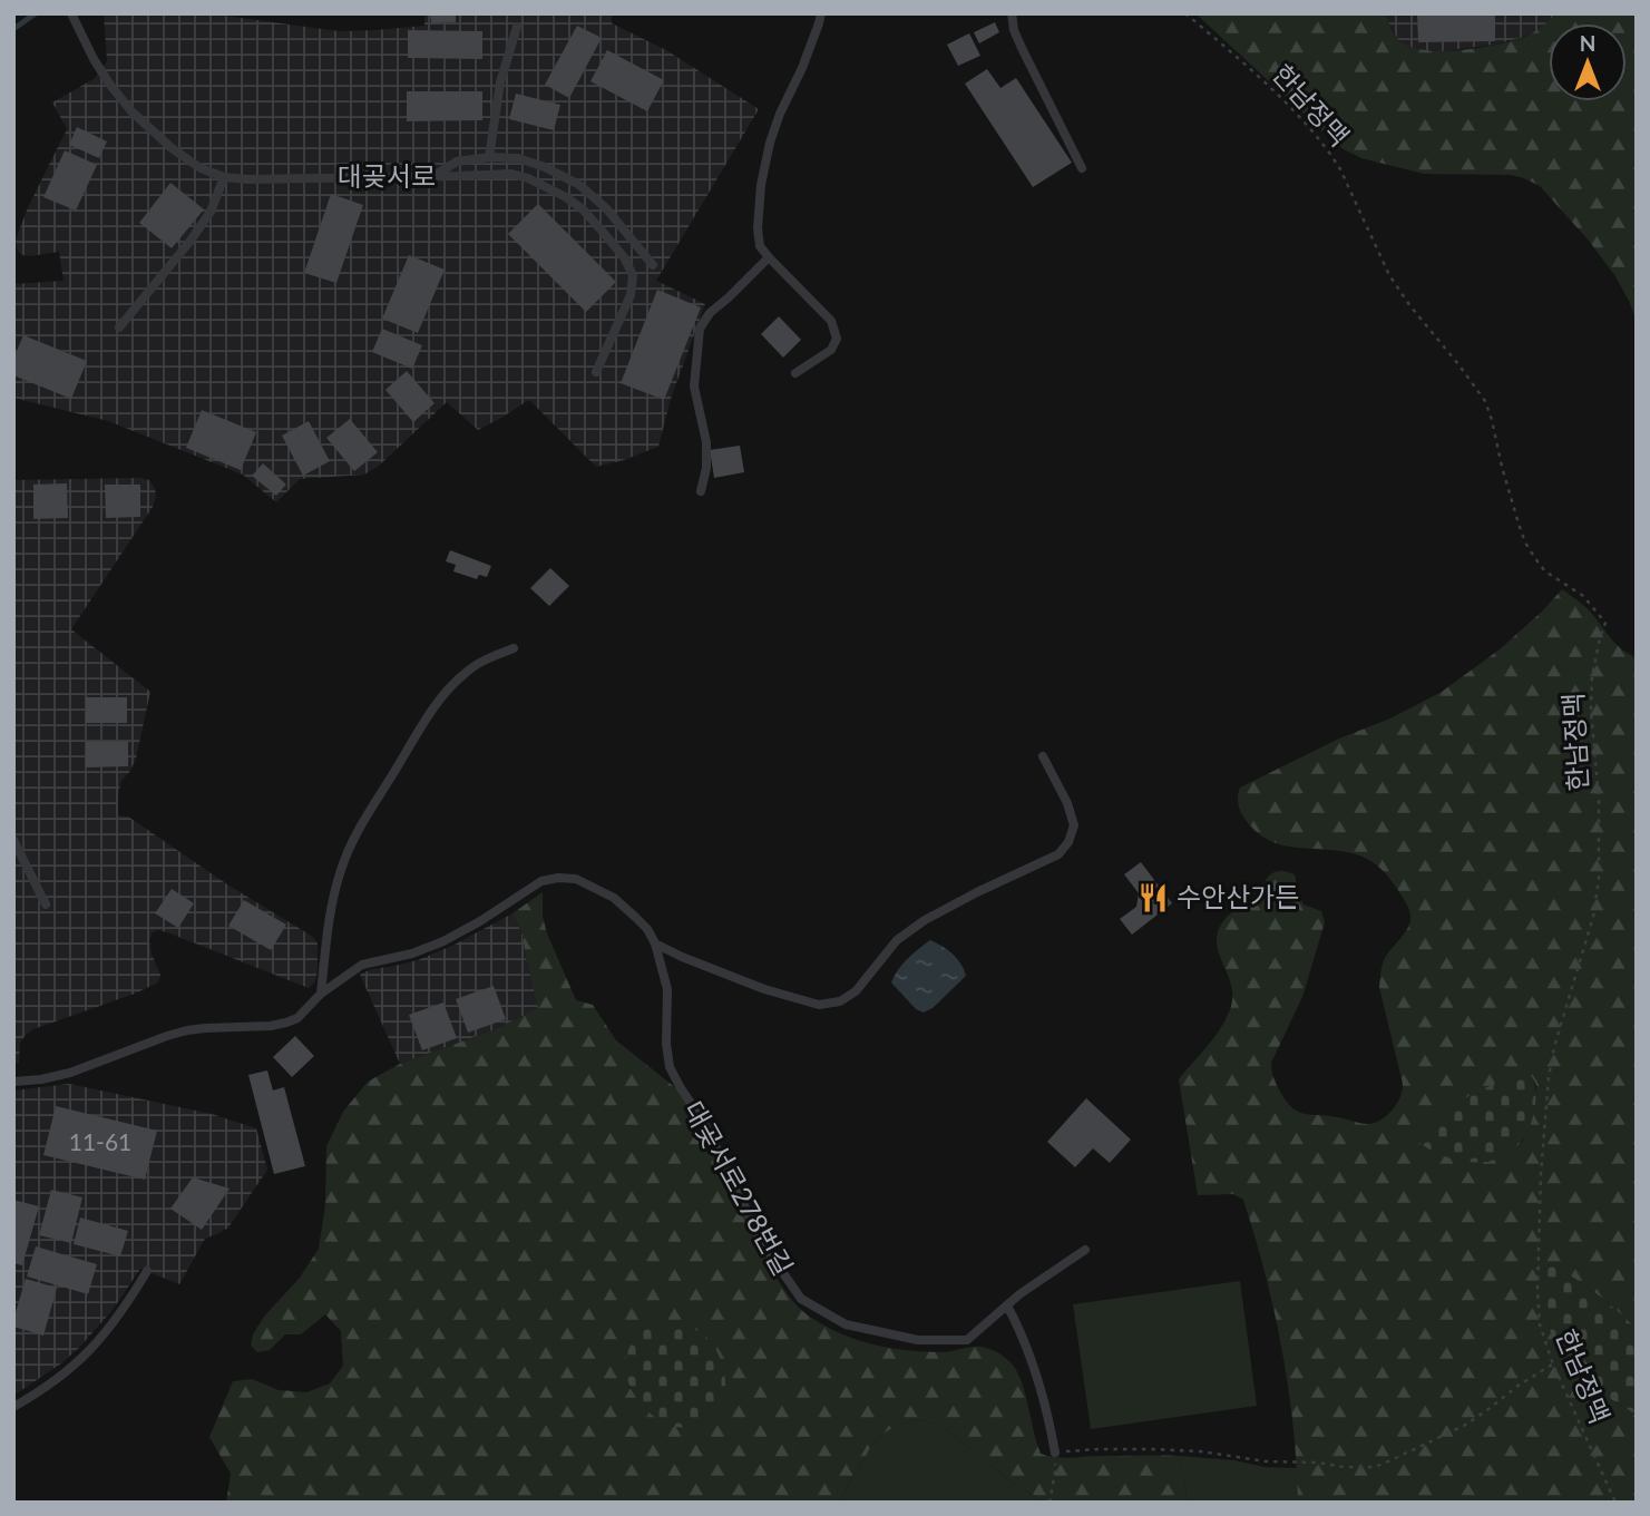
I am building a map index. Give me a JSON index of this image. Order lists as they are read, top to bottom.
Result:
{
  "streets": {
    "lane": ["대곶서로", "대곶서로278번길"],
    "path": ["한남정맥"]
  },
  "places": {
    "restaurant": ["수안산가든"]
  },
  "house_numbers": ["11-61"],
  "north": "top"
}
